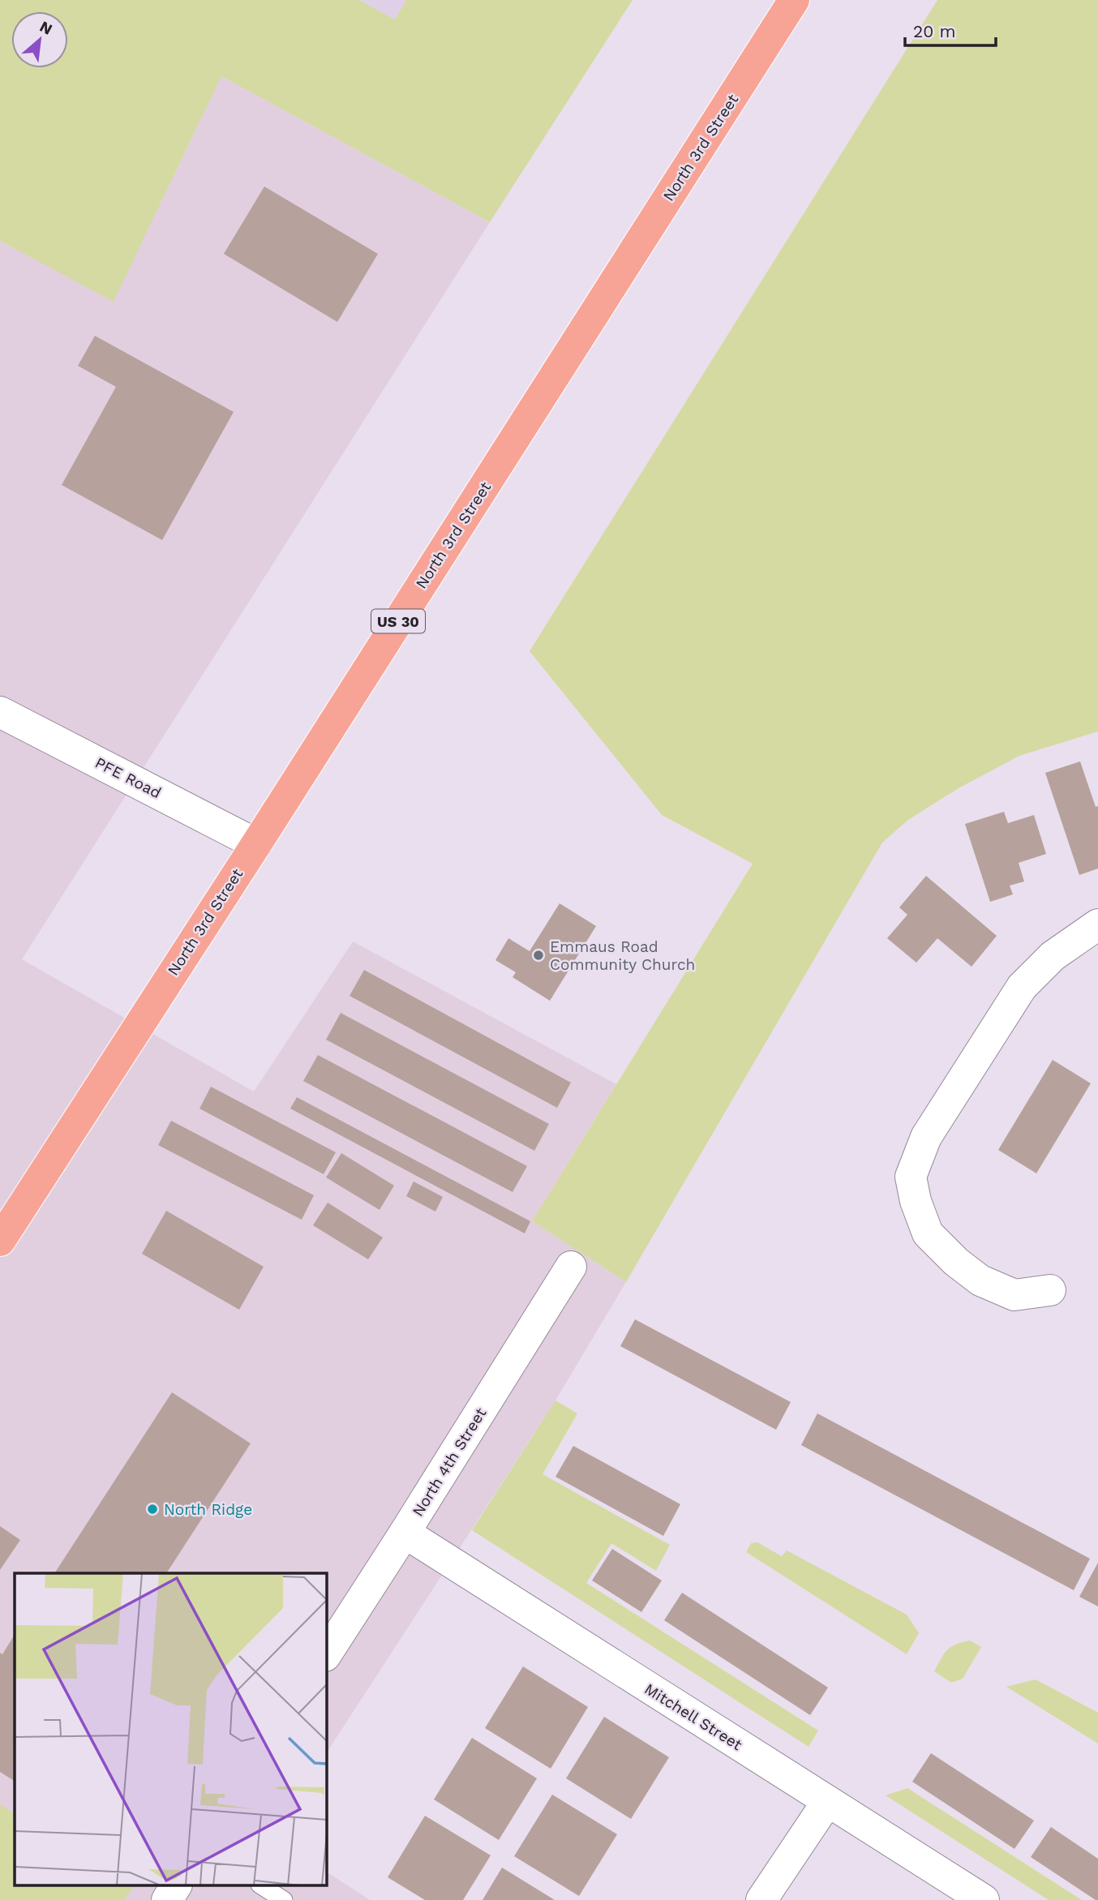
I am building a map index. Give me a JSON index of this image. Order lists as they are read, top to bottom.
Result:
{
  "streets": {
    "main road": ["North 3rd Street", "US 30"],
    "street": ["PFE Road", "North 4th Street", "Mitchell Street"]
  },
  "crossings": [
    ["North 3rd Street", "PFE Road"],
    ["North 4th Street", "Mitchell Street"]
  ],
  "places": ["Emmaus Road Community Church", "North Ridge"],
  "scale_bar": "20 m",
  "north": "top right"
}
